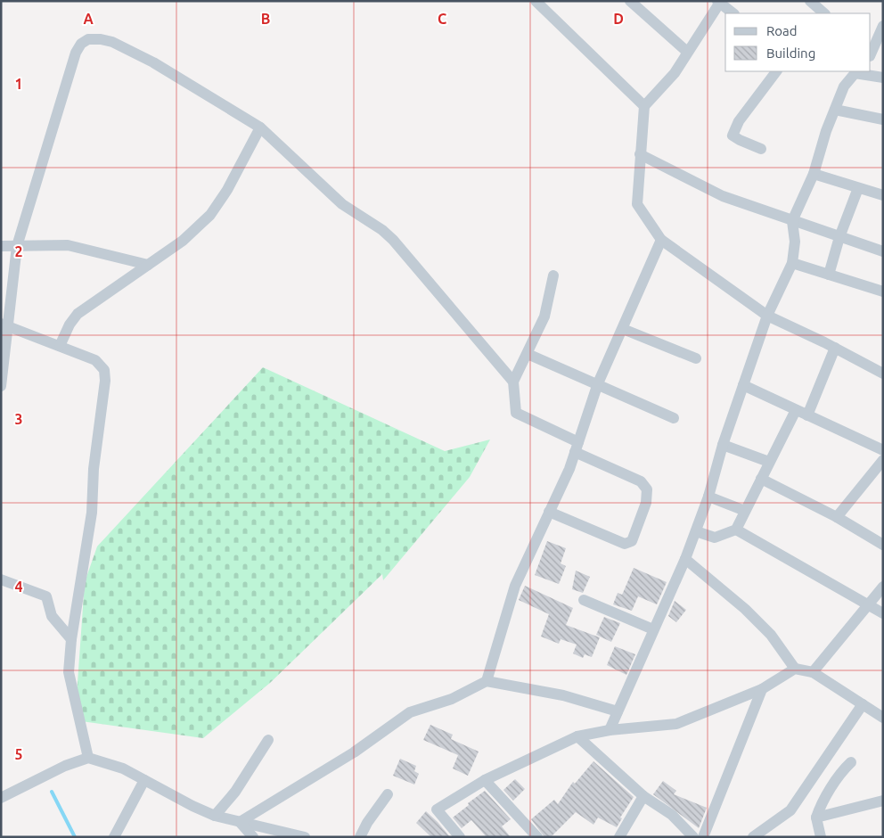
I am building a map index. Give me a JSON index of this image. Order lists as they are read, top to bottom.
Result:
{
  "legend": ["Road", "Building"],
  "grid": {
    "columns": [
      "A",
      "B",
      "C",
      "D"
    ],
    "rows": [
      "1",
      "2",
      "3",
      "4",
      "5"
    ]
  }
}
